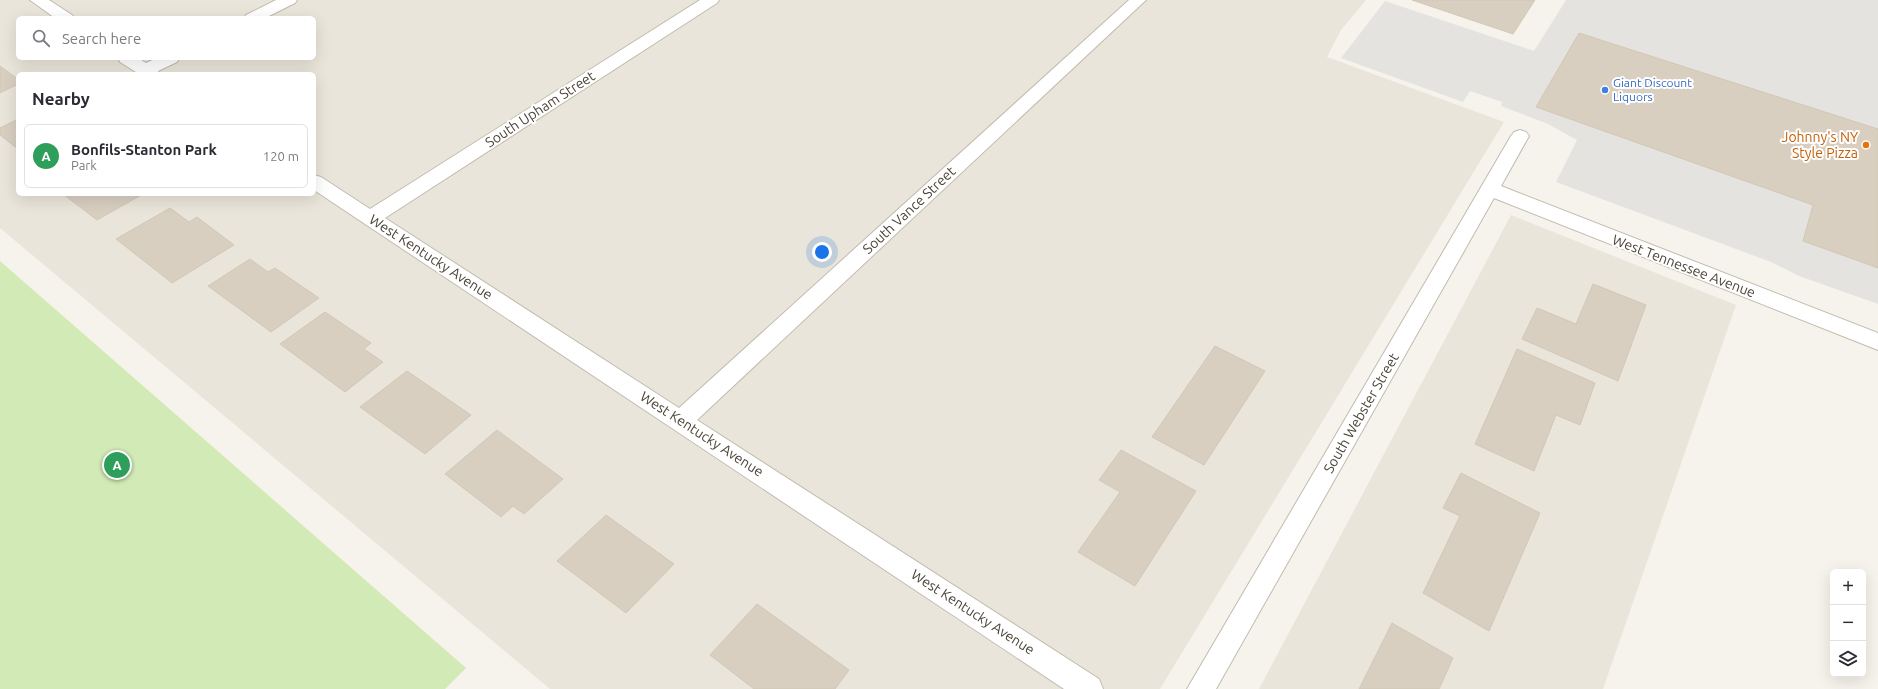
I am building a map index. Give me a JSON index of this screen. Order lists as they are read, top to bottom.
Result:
{
  "streets": {
    "street": [
      "South Upham Street",
      "South Vance Street",
      "West Kentucky Avenue",
      "West Tennessee Avenue",
      "South Webster Street"
    ]
  },
  "crossings": [
    ["South Upham Street", "West Kentucky Avenue"],
    ["South Vance Street", "West Kentucky Avenue"],
    ["West Tennessee Avenue", "South Webster Street"]
  ],
  "places": ["Giant Discount Liquors", "Johnny's NY Style Pizza"],
  "page": {
    "search": "Search here",
    "heading": "Nearby",
    "list": [
      {
        "mark": "A",
        "name": "Bonfils-Stanton Park",
        "note": "Park",
        "value": "120 m"
      }
    ],
    "pins": "A",
    "map_buttons": ["+", "−"]
  }
}
